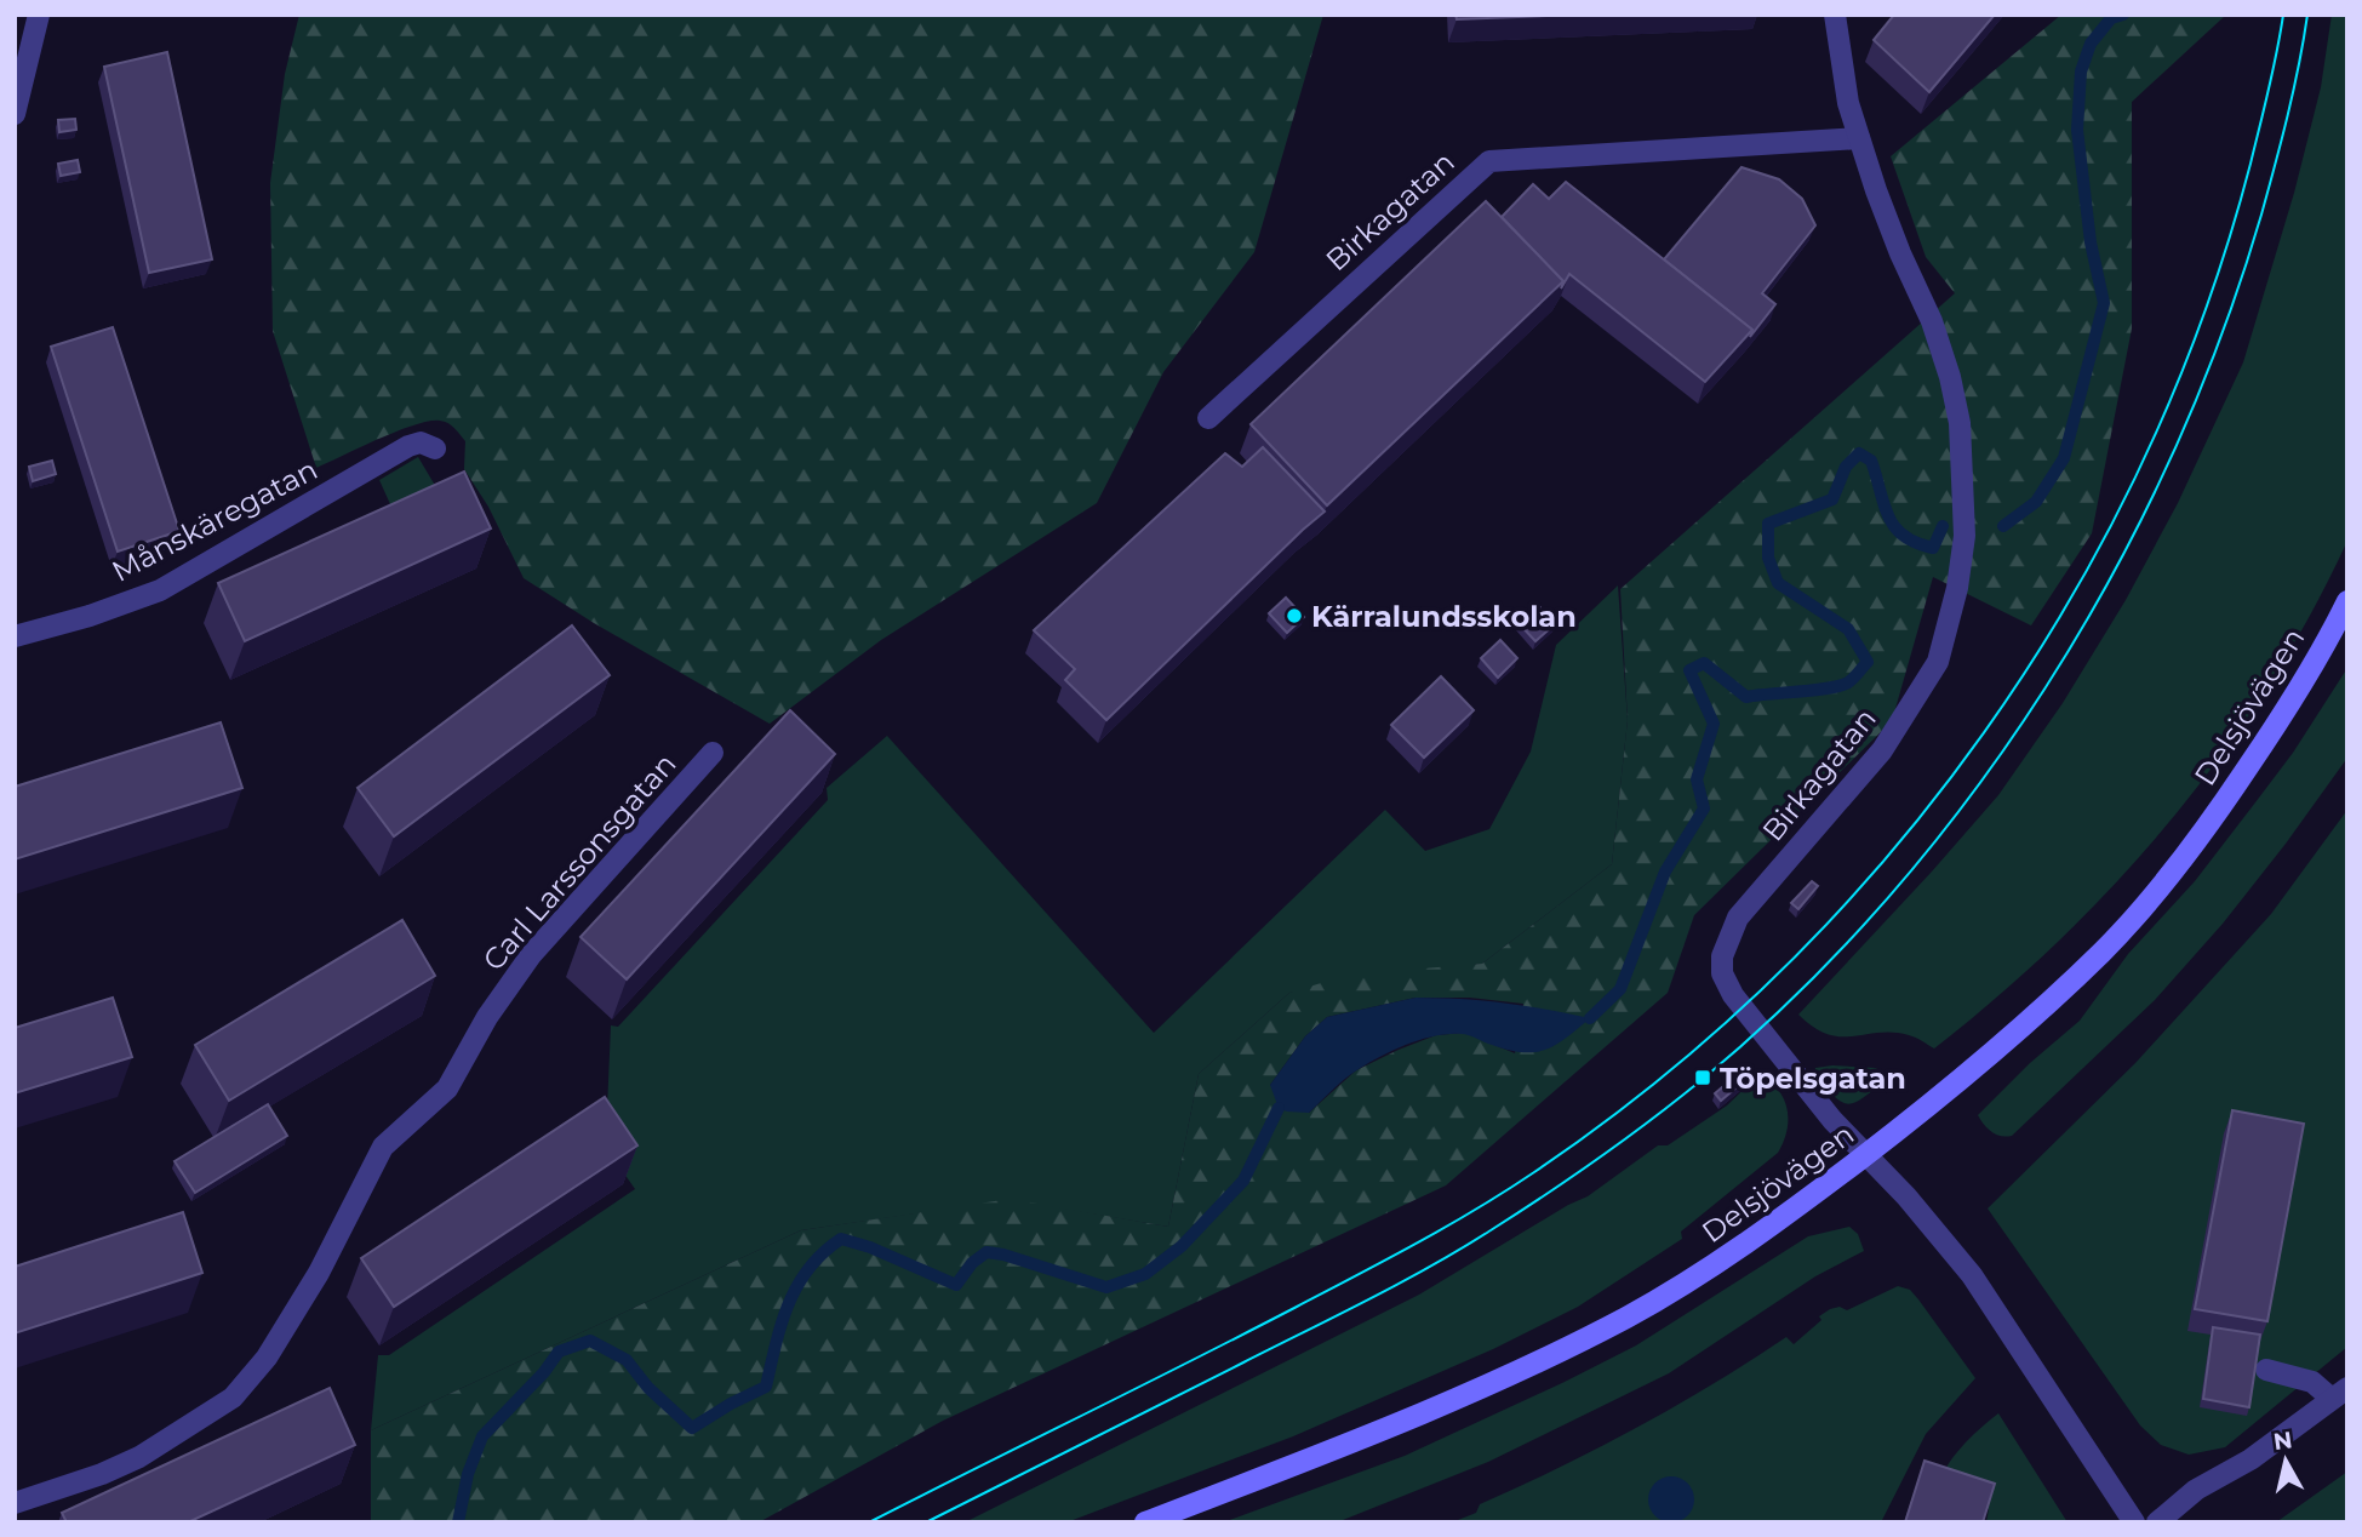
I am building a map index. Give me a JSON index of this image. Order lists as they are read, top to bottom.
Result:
{
  "streets": {
    "street": [
      "Birkagatan",
      "Månskäregatan",
      "Delsjövägen",
      "Carl Larssonsgatan"
    ]
  },
  "crossings": [
    ["Birkagatan", "Delsjövägen"]
  ],
  "places": {
    "other": ["Kärralundsskolan"],
    "transit": ["Töpelsgatan"]
  },
  "north": "top"
}
